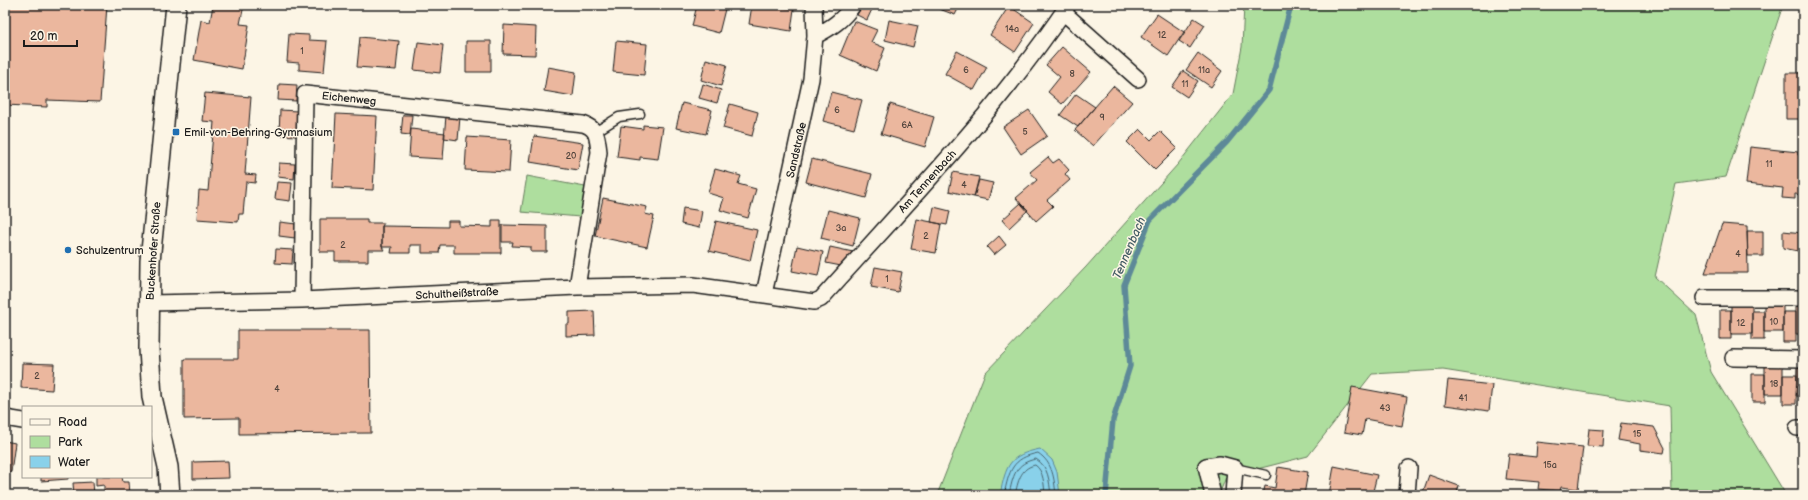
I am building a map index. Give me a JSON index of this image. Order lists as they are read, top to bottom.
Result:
{
  "streets": {
    "street": [
      "Eichenweg",
      "Sandstraße",
      "Am Tennenbach",
      "Buckenhofer Straße",
      "Schultheißstraße"
    ]
  },
  "crossings": [
    ["Eichenweg", "Schultheißstraße"],
    ["Sandstraße", "Am Tennenbach"],
    ["Sandstraße", "Schultheißstraße"],
    ["Am Tennenbach", "Schultheißstraße"],
    ["Buckenhofer Straße", "Schultheißstraße"]
  ],
  "water": ["Tennenbach"],
  "places": {
    "transit": ["Emil-von-Behring-Gymnasium"],
    "other": ["Schulzentrum"]
  },
  "house_numbers": [
    "14a",
    "12",
    "1",
    "6",
    "11a",
    "8",
    "11",
    "6",
    "9",
    "6A",
    "5",
    "20",
    "11",
    "4",
    "3a",
    "2",
    "2",
    "4",
    "1",
    "10",
    "12",
    "2",
    "18",
    "4",
    "41",
    "43",
    "15",
    "15a"
  ],
  "legend": ["Road", "Park", "Water"],
  "scale_bar": "20 m"
}
